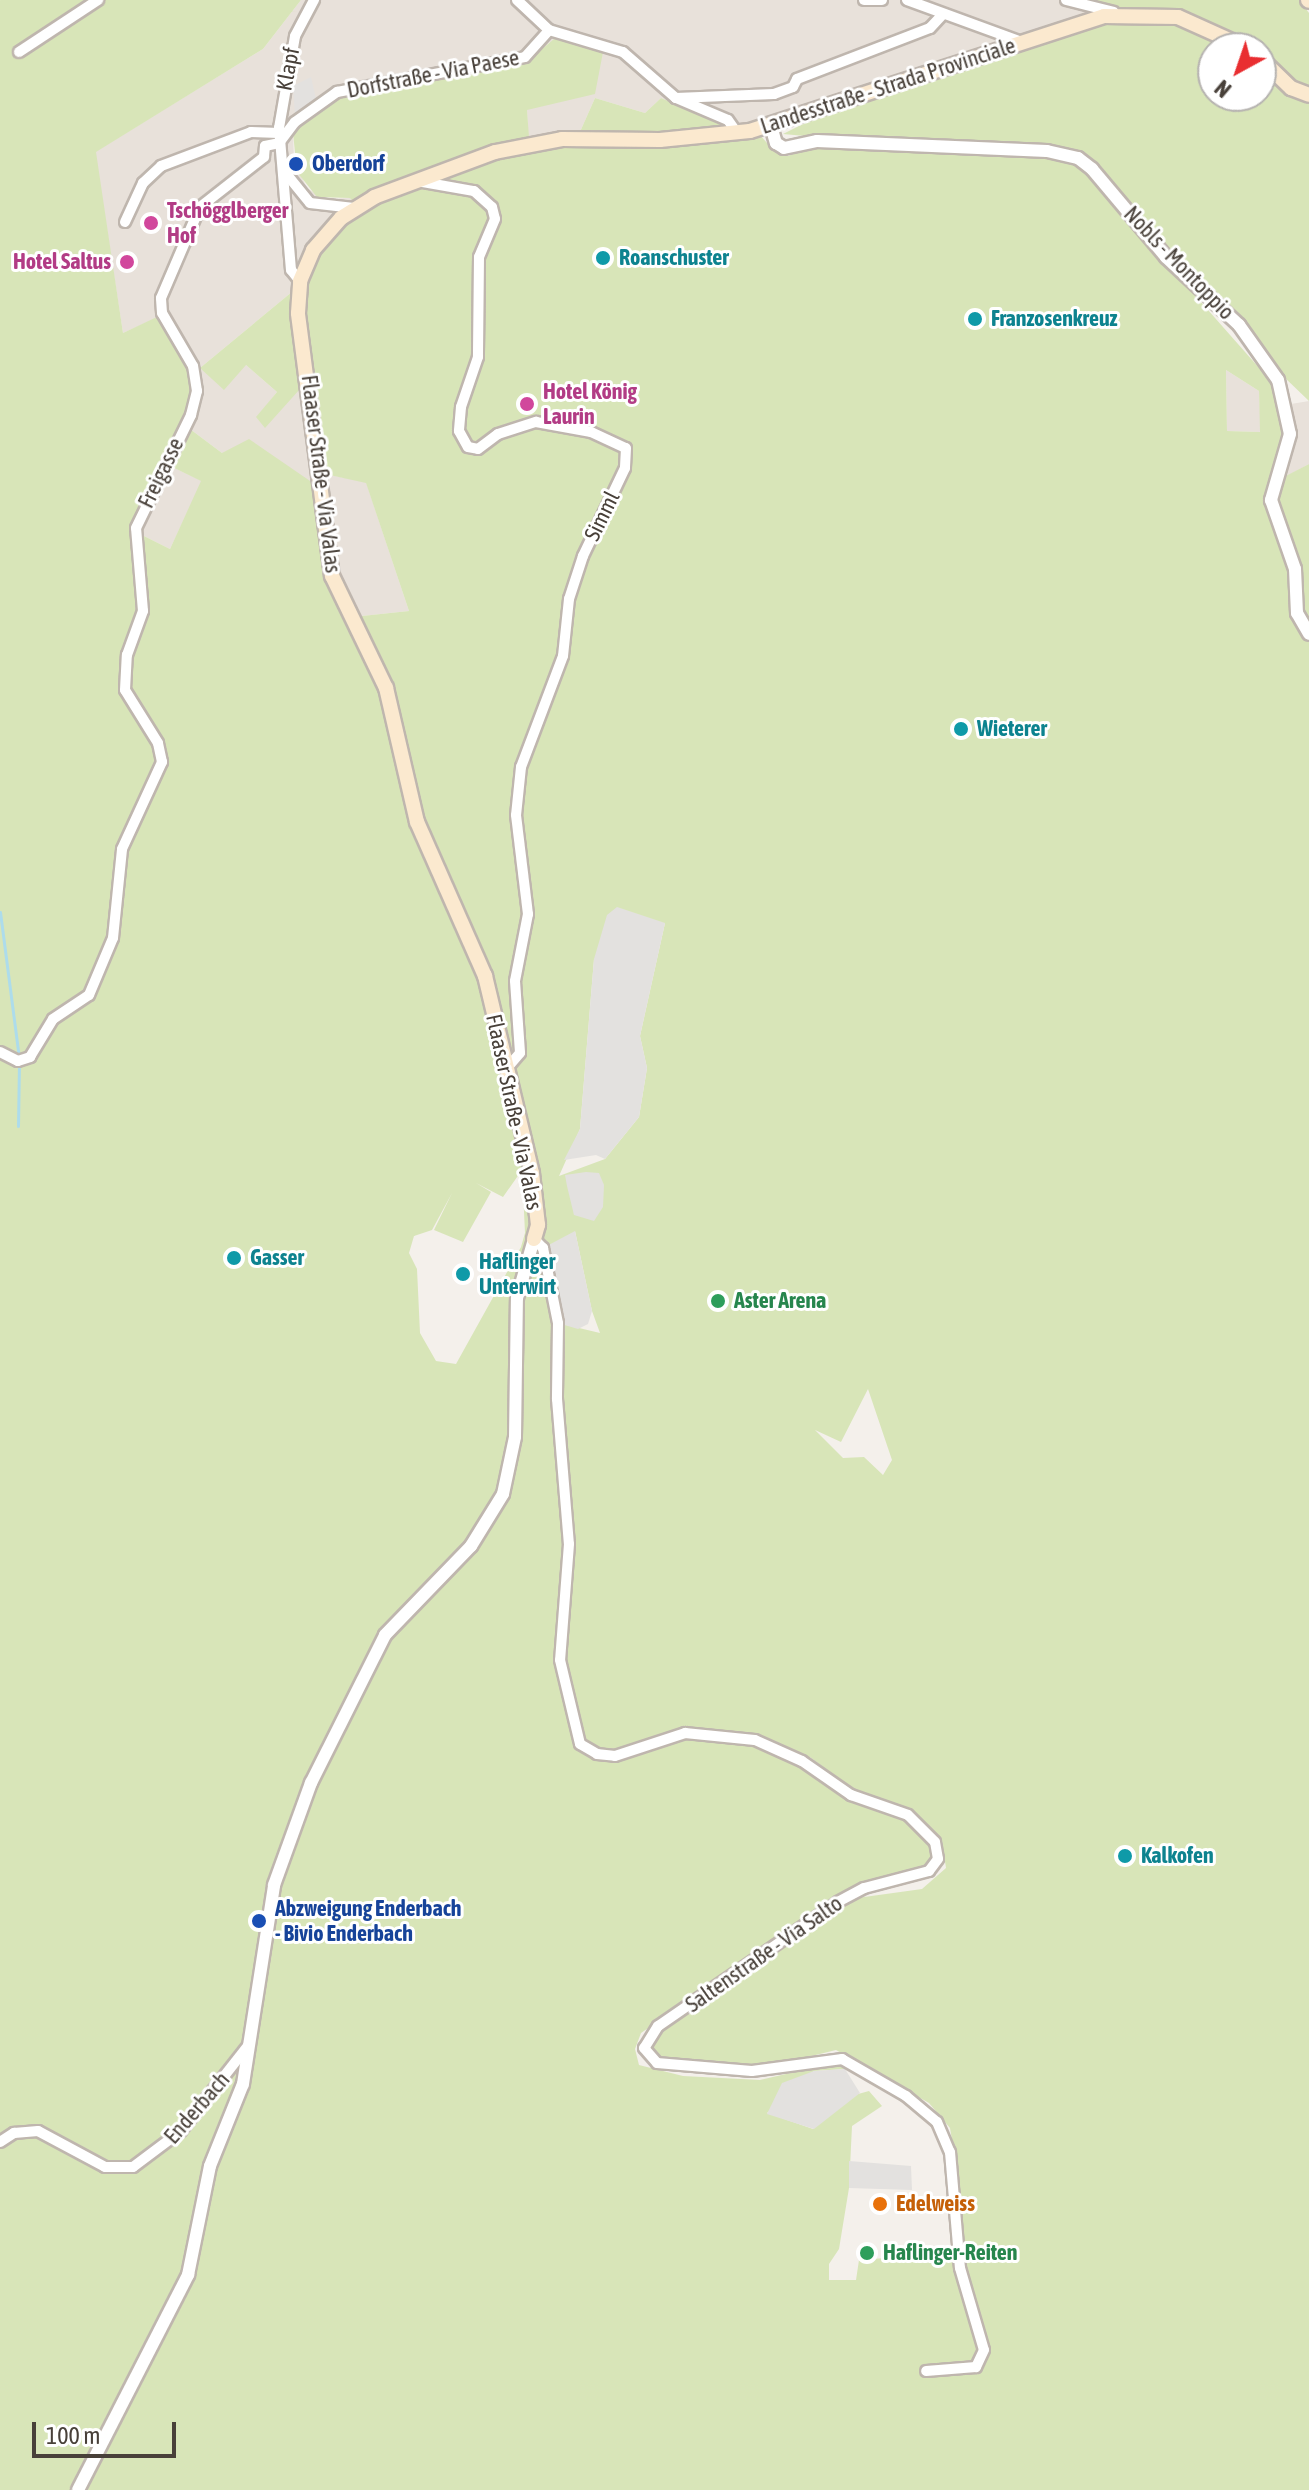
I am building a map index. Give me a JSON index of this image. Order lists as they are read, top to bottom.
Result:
{
  "streets": {
    "main road": ["Landesstraße - Strada Provinciale", "Flaaser Straße - Via Valas"],
    "street": [
      "Klapf",
      "Dorfstraße - Via Paese",
      "Nobls - Montoppio",
      "Freigasse",
      "Simml",
      "Saltenstraße - Via Salto",
      "Enderbach"
    ]
  },
  "crossings": [
    ["Klapf", "Dorfstraße - Via Paese"],
    ["Dorfstraße - Via Paese", "Freigasse"],
    ["Landesstraße - Strada Provinciale", "Nobls - Montoppio"],
    ["Landesstraße - Strada Provinciale", "Flaaser Straße - Via Valas"],
    ["Landesstraße - Strada Provinciale", "Simml"],
    ["Flaaser Straße - Via Valas", "Simml"],
    ["Flaaser Straße - Via Valas", "Saltenstraße - Via Salto"],
    ["Flaaser Straße - Via Valas", "Enderbach"]
  ],
  "places": [
    "Oberdorf",
    "Tschögglberger Hof",
    "Roanschuster",
    "Hotel Saltus",
    "Franzosenkreuz",
    "Hotel König Laurin",
    "Wieterer",
    "Gasser",
    "Haflinger Unterwirt",
    "Aster Arena",
    "Kalkofen",
    "Abzweigung Enderbach - Bivio Enderbach",
    "Edelweiss",
    "Haflinger-Reiten"
  ],
  "scale_bar": "100 m",
  "north": "bottom left"
}
